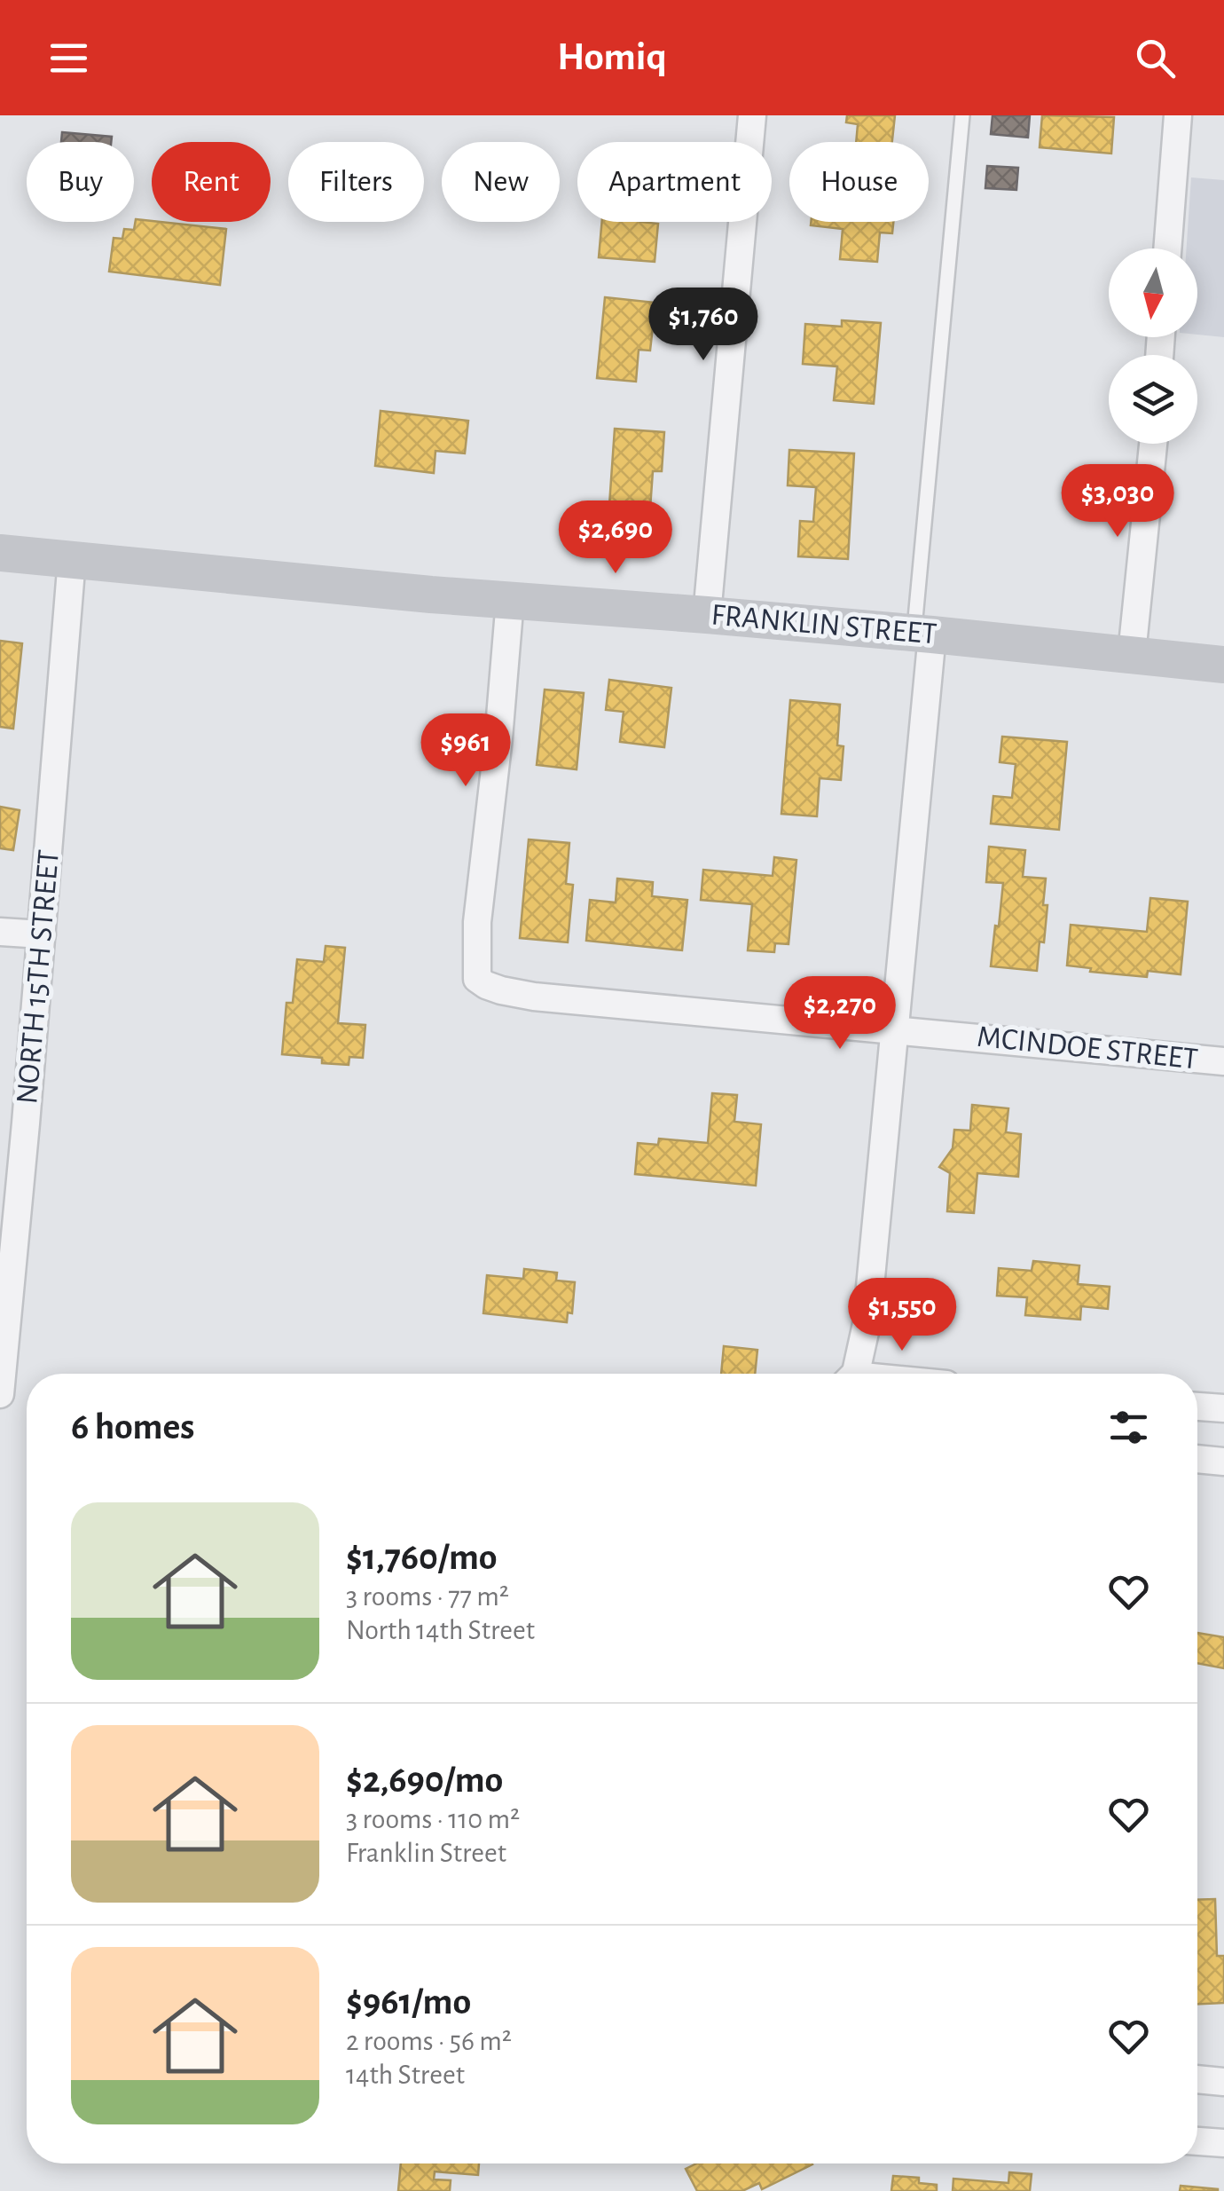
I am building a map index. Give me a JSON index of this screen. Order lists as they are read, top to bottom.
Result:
{
  "streets": {
    "street": ["FRANKLIN STREET", "NORTH 15TH STREET", "MCINDOE STREET"]
  },
  "crossings": [
    ["FRANKLIN STREET", "NORTH 15TH STREET"],
    ["FRANKLIN STREET", "MCINDOE STREET"]
  ],
  "north": "bottom",
  "page": {
    "header": "Homiq",
    "chip": [
      "Buy",
      "Rent",
      "Filters",
      "New",
      "Apartment",
      "House"
    ],
    "price": [
      "$1,760",
      "$3,030",
      "$2,690",
      "$961",
      "$2,270",
      "$1,550"
    ],
    "heading": "6 homes",
    "list": [
      {
        "name": "$1,760/mo",
        "note": "3 rooms · 77 m² · North 14th Street"
      },
      {
        "name": "$2,690/mo",
        "note": "3 rooms · 110 m² · Franklin Street"
      },
      {
        "name": "$961/mo",
        "note": "2 rooms · 56 m² · 14th Street"
      }
    ]
  }
}
